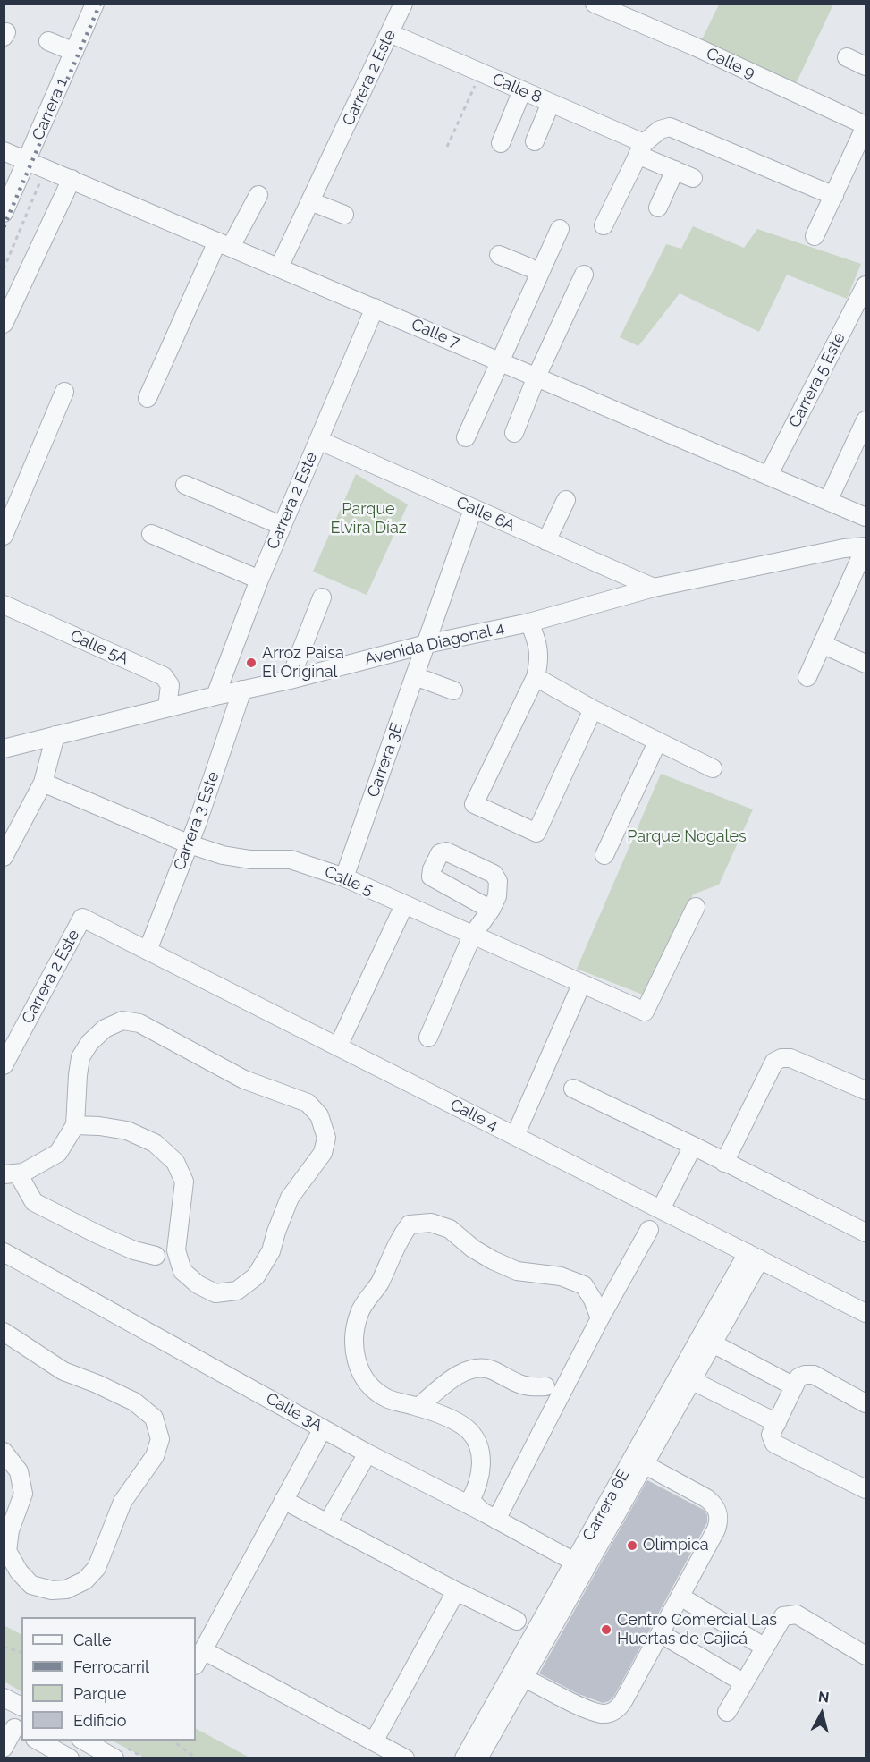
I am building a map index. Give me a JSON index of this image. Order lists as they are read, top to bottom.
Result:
{
  "streets": {
    "street": [
      "Calle 9",
      "Carrera 2 Este",
      "Calle 8",
      "Carrera 1",
      "Calle 7",
      "Carrera 5 Este",
      "Calle 6A",
      "Avenida Diagonal 4",
      "Calle 5A",
      "Carrera 3E",
      "Carrera 3 Este",
      "Calle 5",
      "Calle 4",
      "Calle 3A",
      "Carrera 6E"
    ]
  },
  "crossings": [
    ["Carrera 2 Este", "Calle 8"],
    ["Carrera 2 Este", "Calle 7"],
    ["Carrera 2 Este", "Calle 6A"],
    ["Carrera 2 Este", "Avenida Diagonal 4"],
    ["Carrera 2 Este", "Calle 4"],
    ["Carrera 1", "Calle 7"],
    ["Calle 7", "Carrera 5 Este"],
    ["Calle 6A", "Avenida Diagonal 4"],
    ["Calle 6A", "Carrera 3E"],
    ["Avenida Diagonal 4", "Calle 5A"],
    ["Avenida Diagonal 4", "Carrera 3E"],
    ["Avenida Diagonal 4", "Carrera 3 Este"],
    ["Carrera 3E", "Calle 5"],
    ["Carrera 3 Este", "Calle 5"],
    ["Carrera 3 Este", "Calle 4"],
    ["Calle 4", "Carrera 6E"],
    ["Calle 3A", "Carrera 6E"]
  ],
  "parks": ["Parque Elvira Díaz", "Parque Nogales"],
  "places": ["Arroz Paisa El Original", "Olímpica", "Centro Comercial Las Huertas de Cajicá"],
  "legend": [
    "Calle",
    "Ferrocarril",
    "Parque",
    "Edificio"
  ],
  "north": "top"
}
